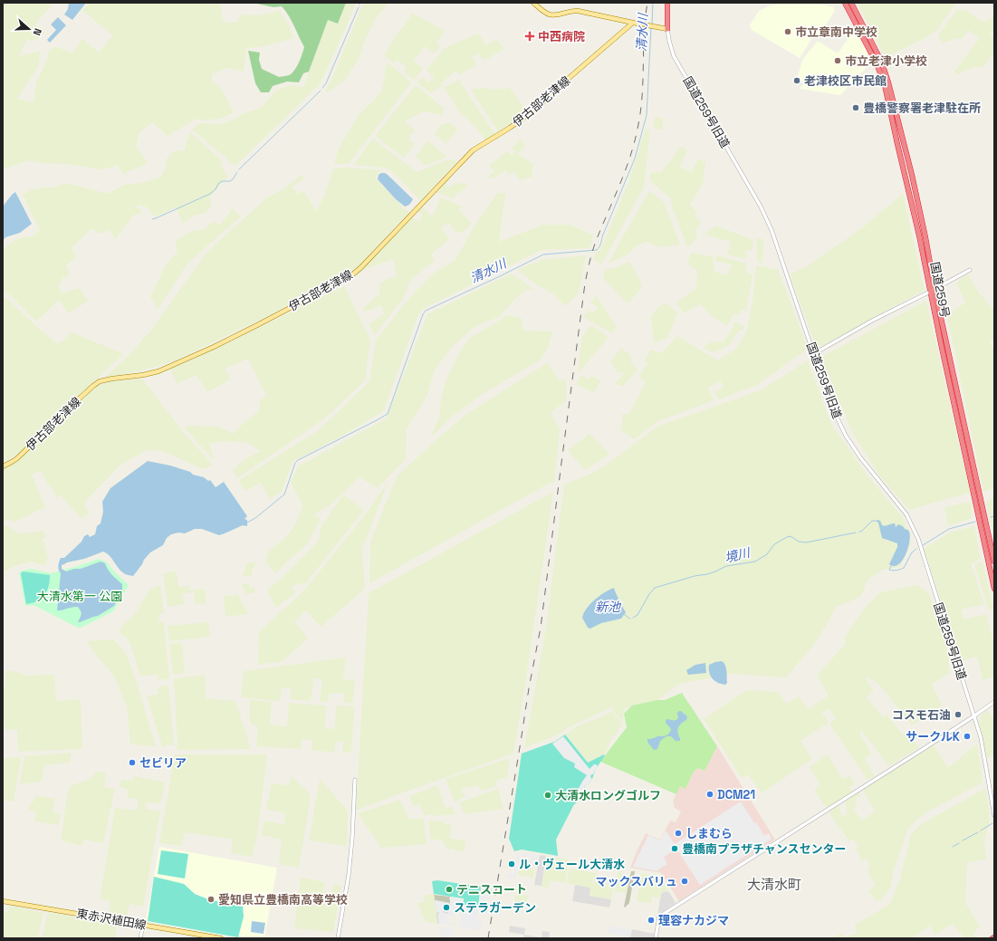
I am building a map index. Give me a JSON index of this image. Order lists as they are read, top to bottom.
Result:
{
  "streets": {
    "highway": ["国道259号"],
    "main road": ["伊古部老津線", "東赤沢植田線"],
    "street": ["国道259号旧道"]
  },
  "districts": ["大清水町"],
  "water": ["清水川", "境川", "新池"],
  "parks": ["大清水第一 公園"],
  "places": {
    "other": [
      "市立章南中学校",
      "市立老津小学校",
      "老津校区市民館",
      "豊橋警察署老津駐在所",
      "コスモ石油",
      "サークルK",
      "セビリア",
      "DCM21",
      "大清水ロングゴルフ",
      "しまむら",
      "豊橋南プラザチャンスセンター",
      "ル・ヴェール大清水",
      "マックスバリュ",
      "テニスコート",
      "愛知県立豊橋南高等学校",
      "ステラガーデン",
      "理容ナカジマ"
    ],
    "health": ["中西病院"]
  },
  "north": "right"
}
